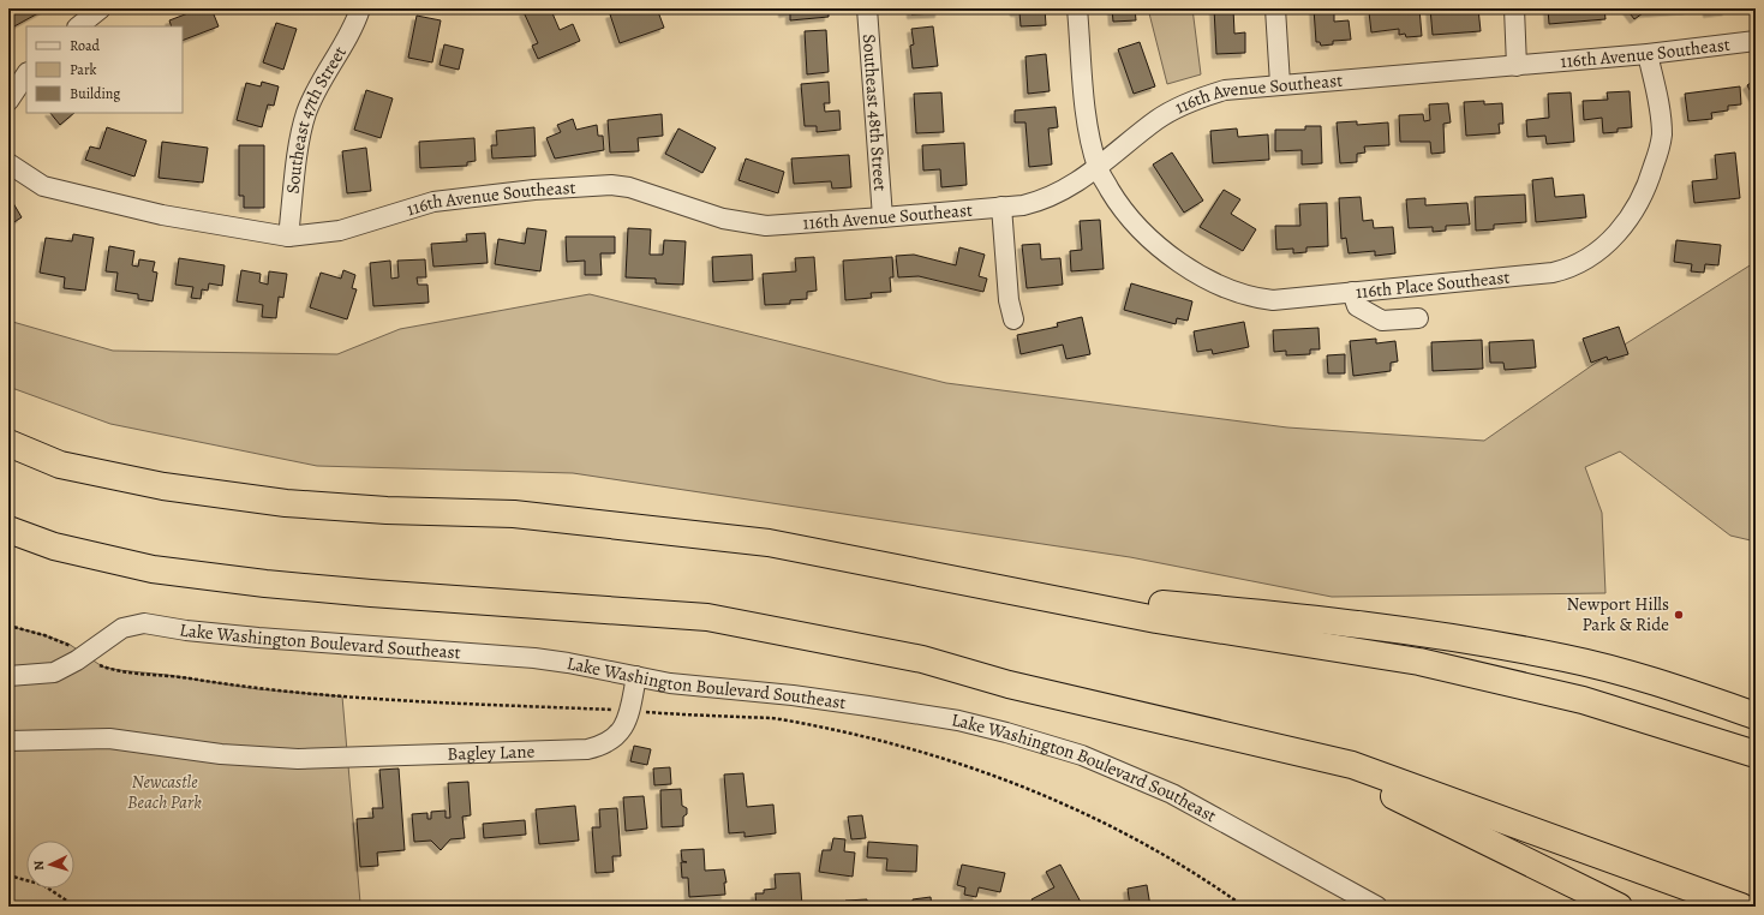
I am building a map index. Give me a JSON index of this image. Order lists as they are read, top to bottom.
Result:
{
  "streets": {
    "street": [
      "116th Avenue Southeast",
      "Southeast 48th Street",
      "Southeast 47th Street",
      "116th Place Southeast",
      "Lake Washington Boulevard Southeast",
      "Bagley Lane"
    ]
  },
  "crossings": [
    ["116th Avenue Southeast", "Southeast 48th Street"],
    ["116th Avenue Southeast", "Southeast 47th Street"],
    ["116th Avenue Southeast", "116th Place Southeast"],
    ["Lake Washington Boulevard Southeast", "Bagley Lane"]
  ],
  "parks": ["Newcastle Beach Park"],
  "places": ["Newport Hills Park & Ride"],
  "legend": ["Road", "Park", "Building"],
  "north": "left"
}
